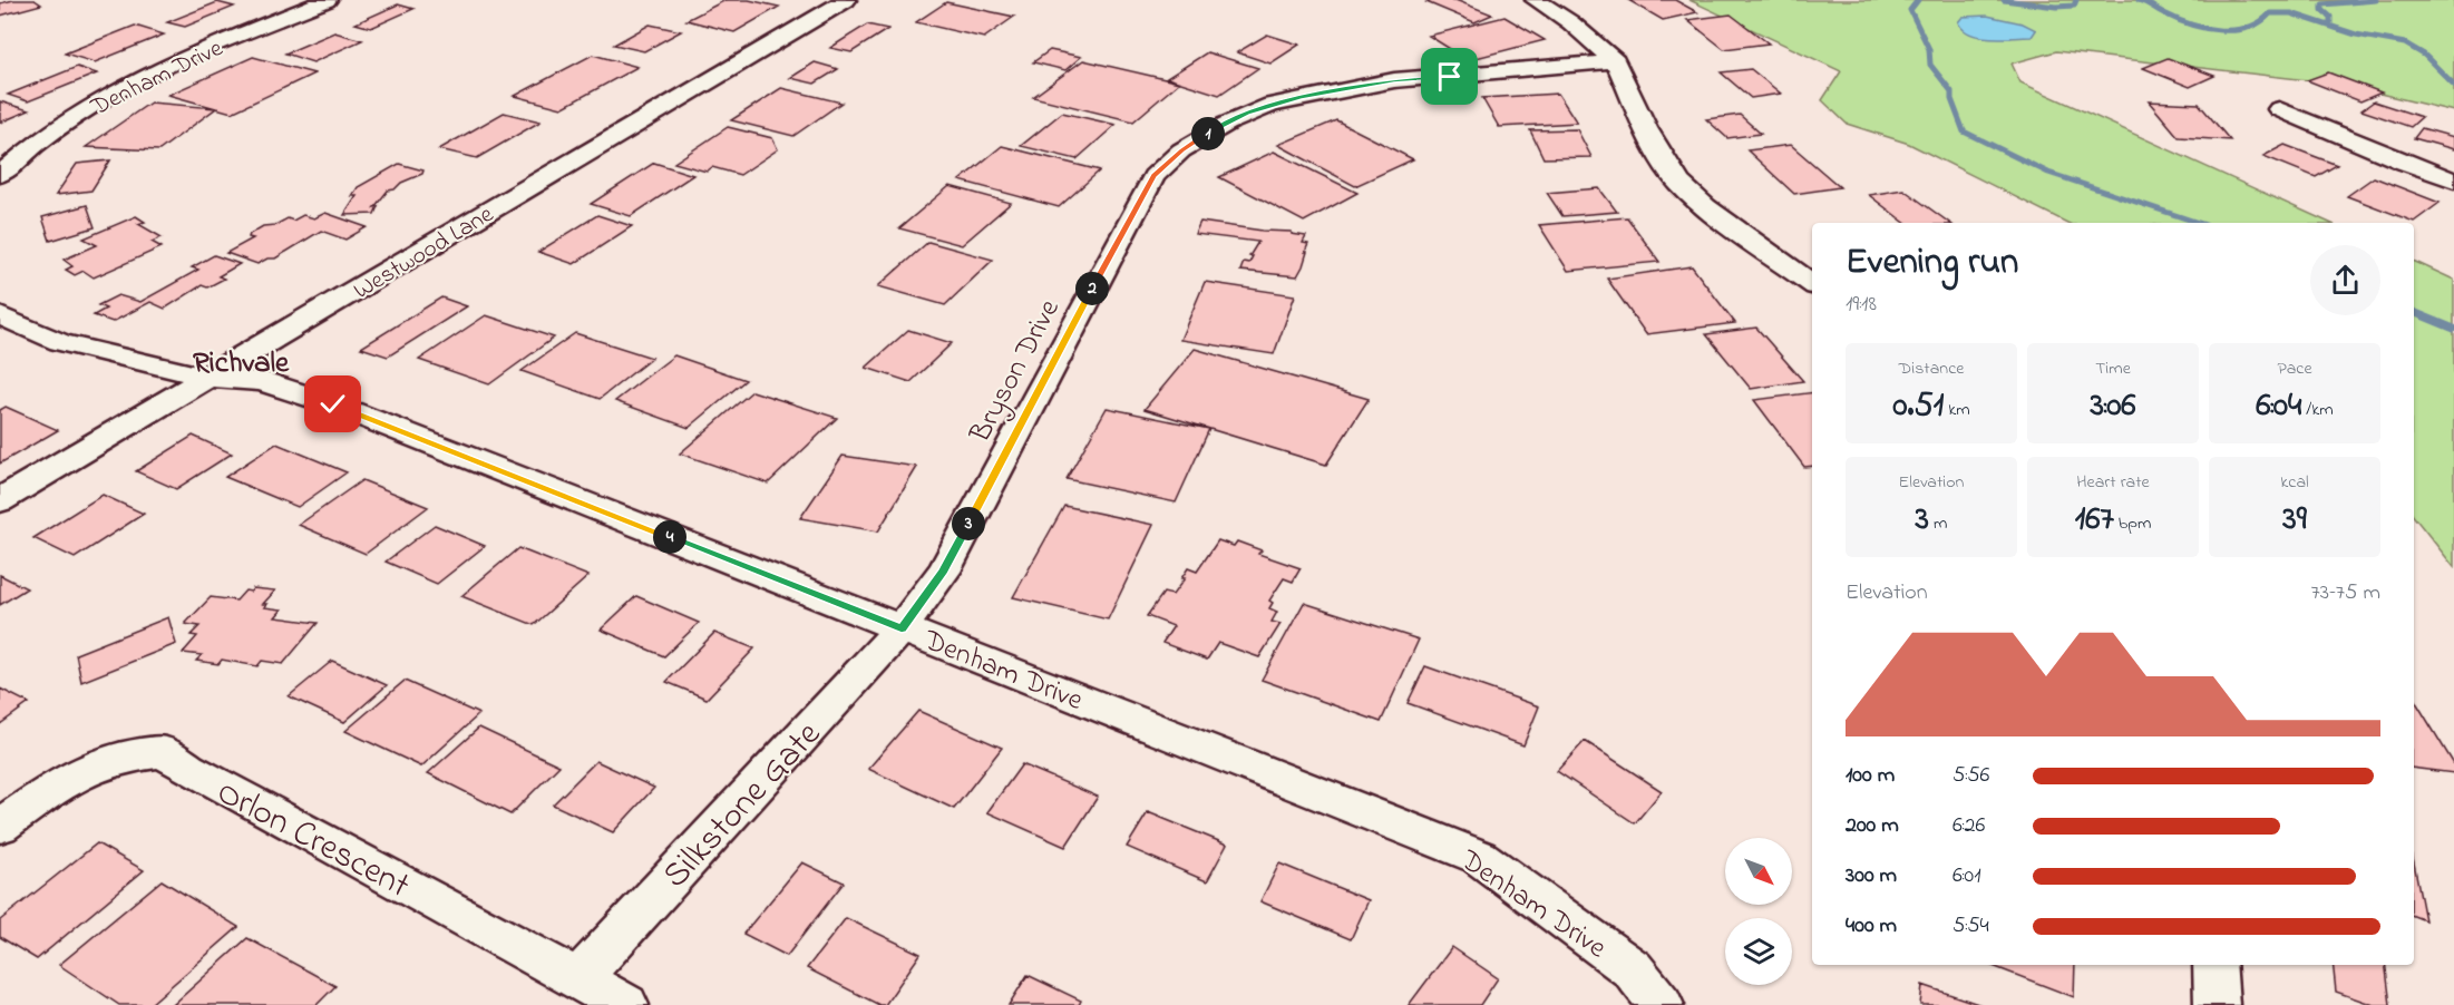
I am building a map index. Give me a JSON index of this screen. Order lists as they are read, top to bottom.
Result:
{
  "streets": {
    "street": [
      "Denham Drive",
      "Westwood Lane",
      "Bryson Drive",
      "Silkstone Gate",
      "Orlon Crescent"
    ]
  },
  "crossings": [
    ["Denham Drive", "Westwood Lane"],
    ["Denham Drive", "Bryson Drive"],
    ["Denham Drive", "Silkstone Gate"],
    ["Bryson Drive", "Silkstone Gate"],
    ["Silkstone Gate", "Orlon Crescent"]
  ],
  "districts": ["Richvale"],
  "north": "bottom right",
  "page": {
    "pins": [
      "1",
      "2",
      "3",
      "4"
    ],
    "heading": ["Evening run", "19:18"],
    "stats": [
      ["Distance", "0.51 km"],
      ["Time", "3:06"],
      ["Pace", "6:04 /km"],
      ["Elevation", "3 m"],
      ["Heart rate", "167 bpm"],
      ["kcal", "39"]
    ],
    "chart": ["Elevation", "73–75 m"],
    "list": [
      {
        "name": "100 m",
        "note": "5:56"
      },
      {
        "name": "200 m",
        "note": "6:26"
      },
      {
        "name": "300 m",
        "note": "6:01"
      },
      {
        "name": "400 m",
        "note": "5:54"
      }
    ]
  }
}
